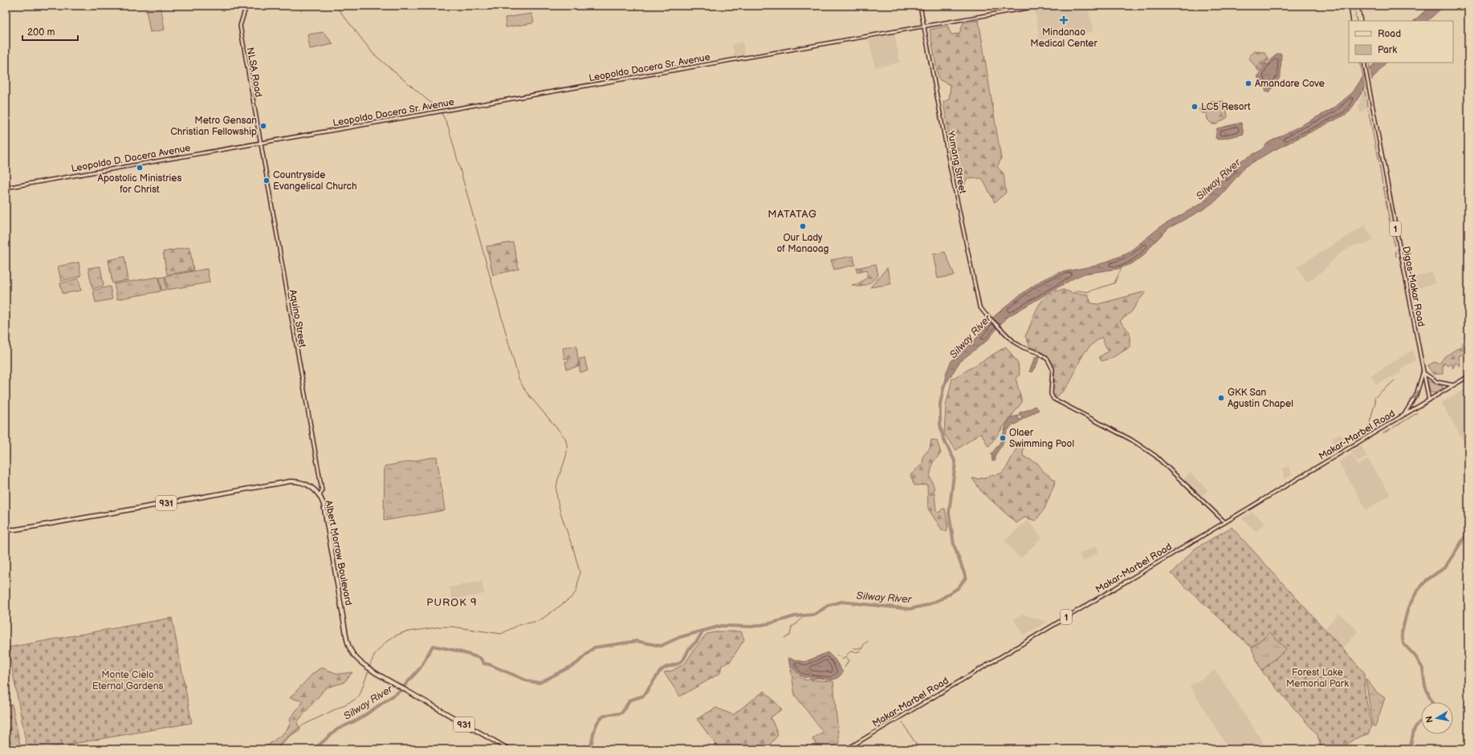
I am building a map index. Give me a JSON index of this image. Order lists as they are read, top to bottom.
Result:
{
  "streets": {
    "highway": ["931", "Albert Morrow Boulevard"],
    "main road": [
      "Leopoldo Dacera Sr. Avenue",
      "NLSA Road",
      "Leopoldo D. Dacera Avenue",
      "Yumang Street",
      "1",
      "Digos-Makar Road",
      "Aquino Street",
      "Makar-Marbel Road"
    ]
  },
  "crossings": [
    ["Leopoldo Dacera Sr. Avenue", "NLSA Road"],
    ["Leopoldo Dacera Sr. Avenue", "Leopoldo D. Dacera Avenue"],
    ["Leopoldo Dacera Sr. Avenue", "Yumang Street"],
    ["Leopoldo Dacera Sr. Avenue", "Aquino Street"],
    ["NLSA Road", "Leopoldo D. Dacera Avenue"],
    ["NLSA Road", "Aquino Street"],
    ["Leopoldo D. Dacera Avenue", "Aquino Street"],
    ["Yumang Street", "Makar-Marbel Road"],
    ["Digos-Makar Road", "Makar-Marbel Road"],
    ["Aquino Street", "Albert Morrow Boulevard"]
  ],
  "districts": ["MATATAG", "PUROK 9"],
  "water": ["Silway River"],
  "parks": ["Forest Lake Memorial Park", "Monte Cielo Eternal Gardens"],
  "places": {
    "health": ["Mindanao Medical Center"],
    "other": [
      "Amandare Cove",
      "LC5 Resort",
      "Metro Gensan Christian Fellowship",
      "Apostolic Ministries for Christ",
      "Countryside Evangelical Church",
      "Our Lady of Manaoag",
      "GKK San Agustin Chapel",
      "Olaer Swimming Pool"
    ]
  },
  "legend": ["Road", "Park"],
  "scale_bar": "200 m",
  "north": "left"
}
